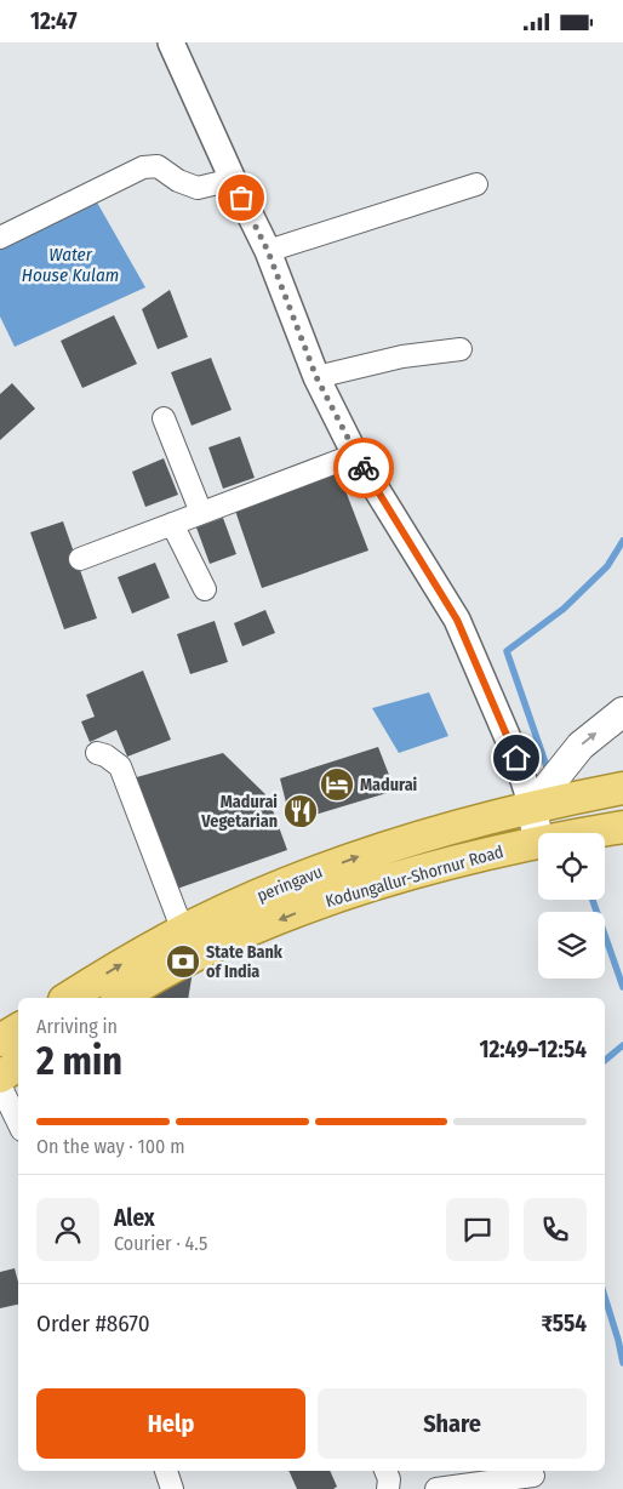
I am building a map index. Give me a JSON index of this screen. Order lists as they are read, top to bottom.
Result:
{
  "streets": {
    "main road": ["Kodungallur-Shornur Road", "peringavu"]
  },
  "one_way": ["Kodungallur-Shornur Road", "peringavu"],
  "water": ["Water House Kulam"],
  "places": {
    "hotel": ["Madurai"],
    "restaurant": ["Madurai Vegetarian"],
    "bank": ["State Bank of India"]
  },
  "page": {
    "status": "12:47",
    "heading": ["2 min", "Arriving in", "12:49–12:54"],
    "panel": [
      "Alex",
      "Courier · 4.5",
      "Order #8670",
      "₹554"
    ],
    "bar": "On the way · 100 m",
    "buttons": ["Help", "Share"]
  }
}
